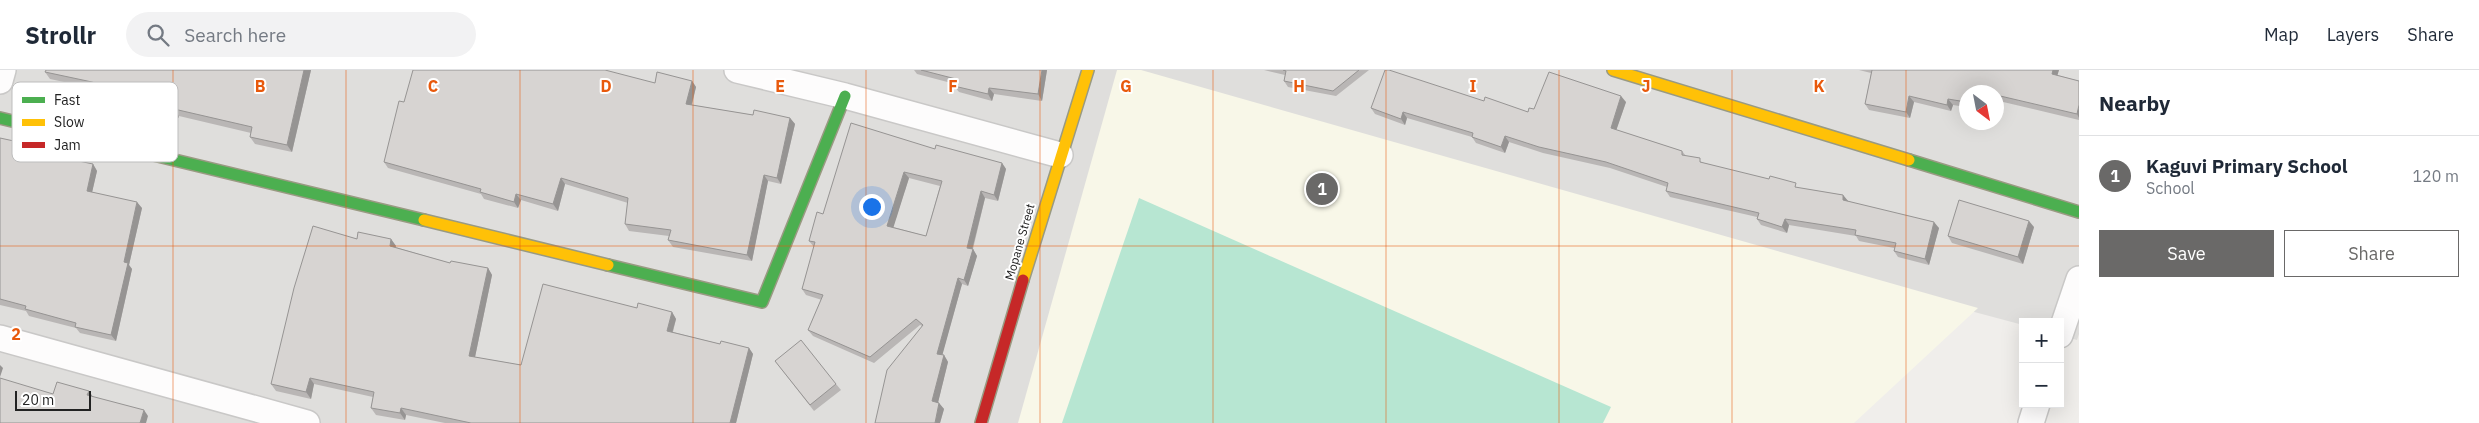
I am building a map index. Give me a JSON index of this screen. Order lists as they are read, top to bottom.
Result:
{
  "streets": {
    "street": ["Mopane Street"]
  },
  "legend": ["Fast", "Slow", "Jam"],
  "scale_bar": "20 m",
  "north": "bottom right",
  "page": {
    "header": "Strollr",
    "search": "Search here",
    "nav": ["Map", "Layers", "Share"],
    "heading": "Nearby",
    "list": [
      {
        "mark": "1",
        "name": "Kaguvi Primary School",
        "note": "School",
        "value": "120 m"
      }
    ],
    "pins": "1",
    "buttons": ["Save", "Share"],
    "map_buttons": ["+", "−"],
    "scale": "20 m"
  },
  "grid": {
    "columns": [
      "B",
      "C",
      "D",
      "E",
      "F",
      "G",
      "H",
      "I",
      "J",
      "K"
    ],
    "rows": ["2"]
  }
}
